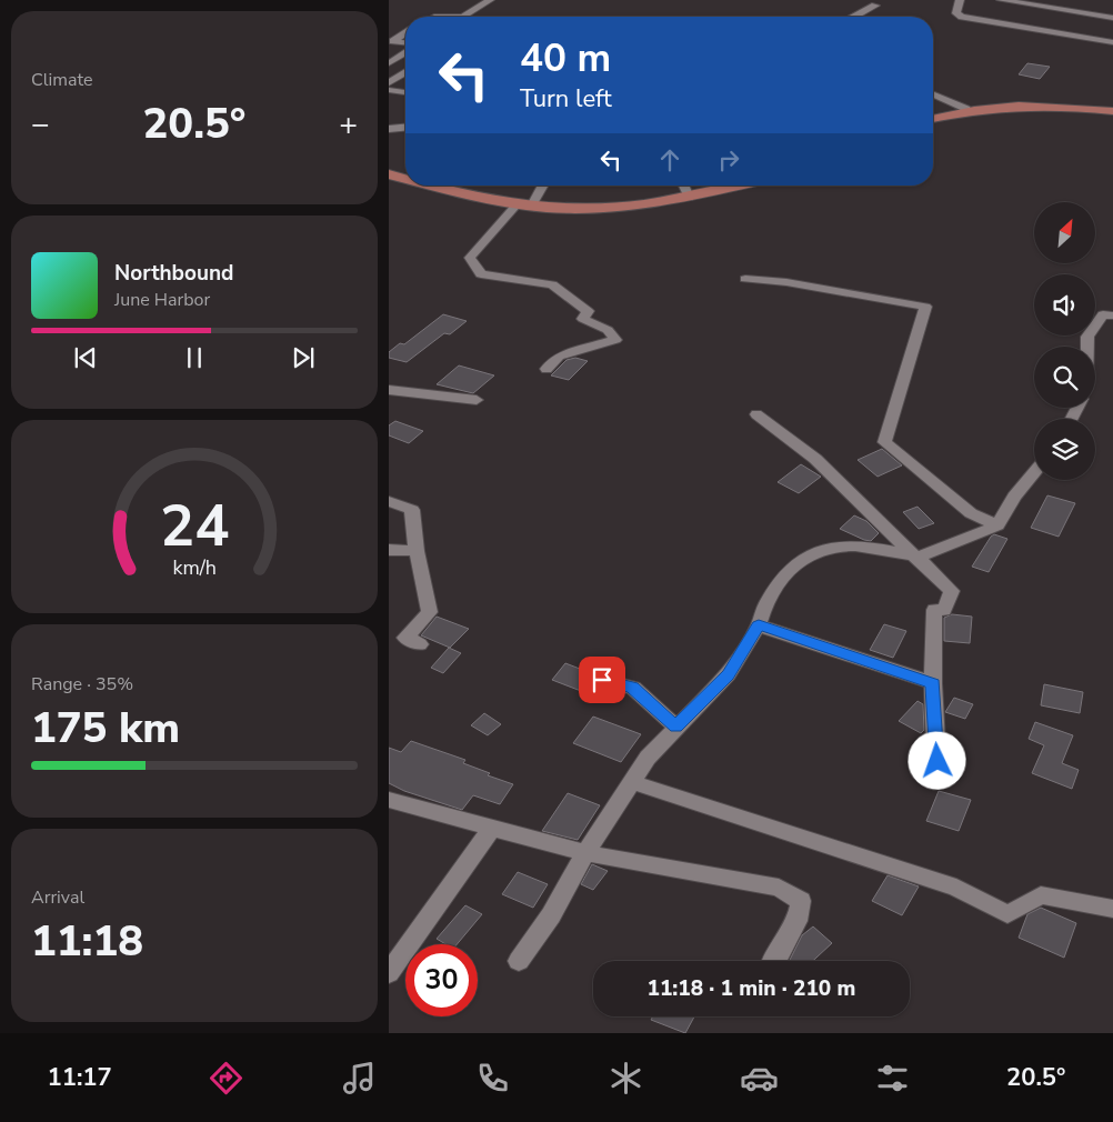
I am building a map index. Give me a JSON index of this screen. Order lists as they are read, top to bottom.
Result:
{
  "north": "top right",
  "page": {
    "tile": [
      "Climate",
      ["Range · 35%", "175 km"],
      ["Arrival", "11:18"]
    ],
    "turn": ["40 m", "Turn left"],
    "heat": ["−", "20.5°", "+"],
    "song": ["Northbound", "June Harbor"],
    "limit": "30",
    "trip": "11:18 · 1 min · 210 m",
    "tabs": ["11:17", "20.5°"],
    "gauge": ["24", "km/h"]
  }
}
